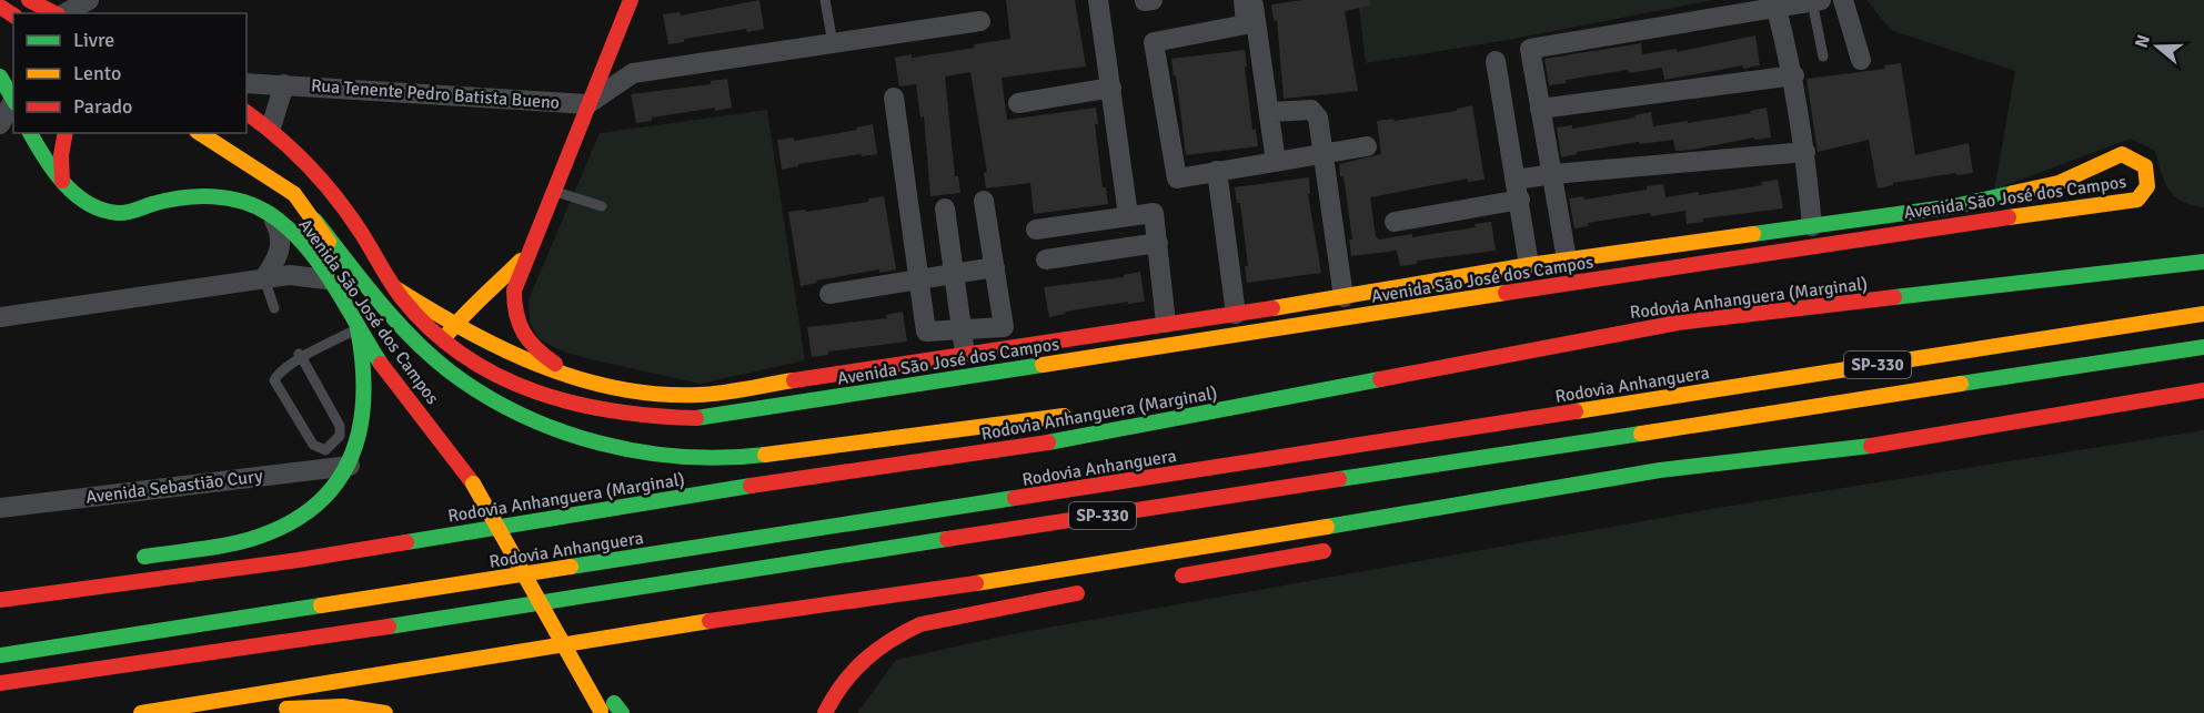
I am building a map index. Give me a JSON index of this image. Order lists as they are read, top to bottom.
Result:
{
  "streets": {
    "main road": [
      "Avenida São José dos Campos",
      "Rodovia Anhanguera (Marginal)",
      "SP-330",
      "Rodovia Anhanguera"
    ],
    "street": ["Rua Tenente Pedro Batista Bueno", "Avenida Sebastião Cury"]
  },
  "crossings": [
    ["Rua Tenente Pedro Batista Bueno", "Avenida São José dos Campos"]
  ],
  "legend": ["Livre", "Lento", "Parado"],
  "north": "left"
}
